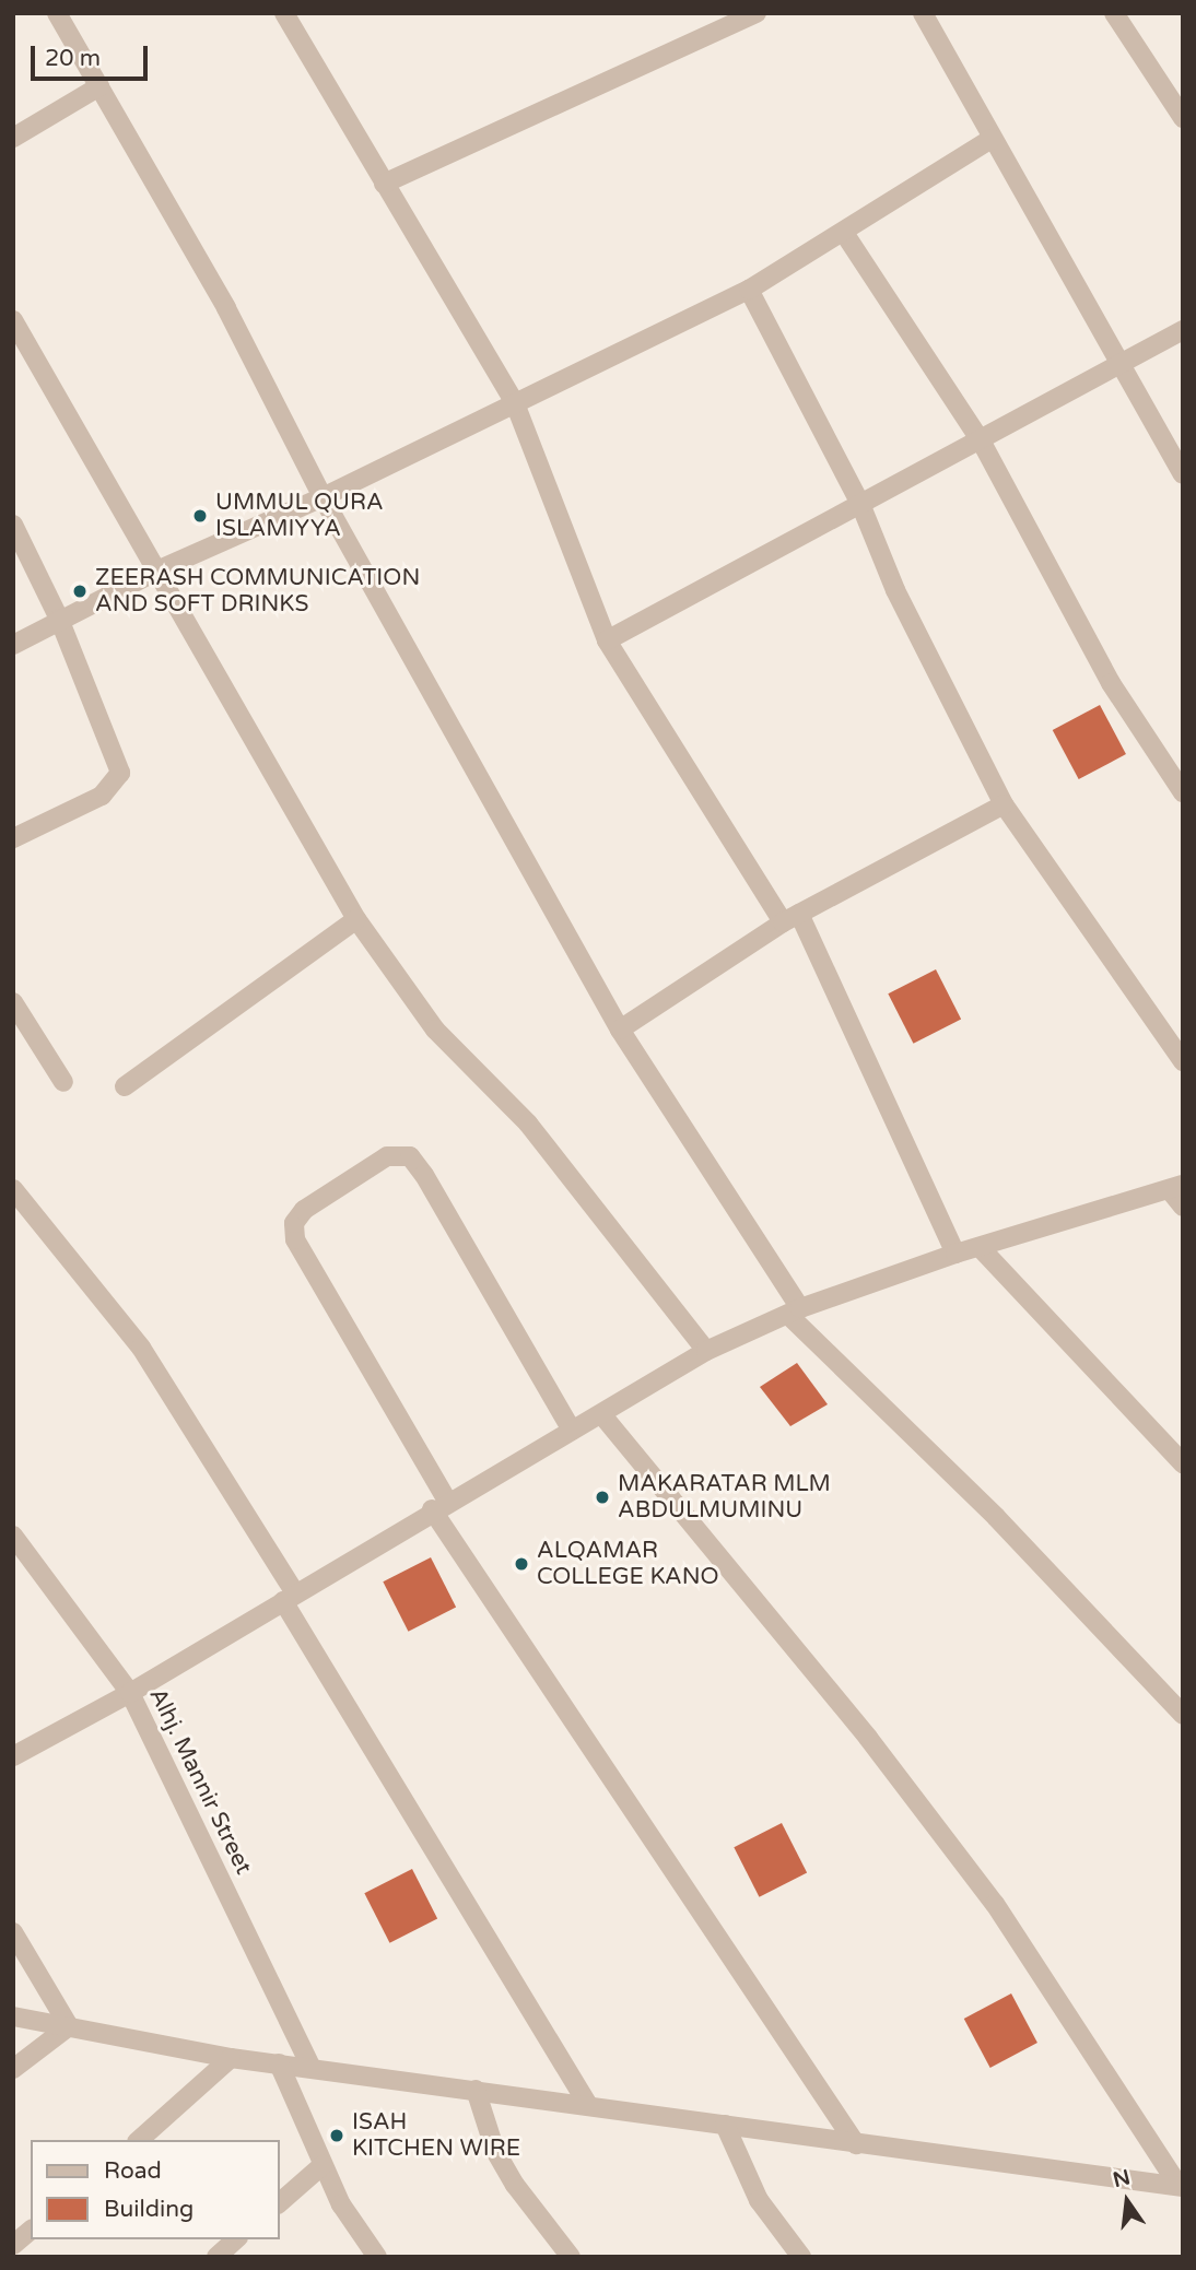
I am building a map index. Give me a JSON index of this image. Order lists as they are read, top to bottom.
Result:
{
  "streets": {
    "street": ["Alhj. Mannir Street"]
  },
  "places": [
    "UMMUL QURA ISLAMIYYA",
    "ZEERASH COMMUNICATION AND SOFT DRINKS",
    "MAKARATAR MLM ABDULMUMINU",
    "ALQAMAR COLLEGE KANO",
    "ISAH KITCHEN WIRE"
  ],
  "legend": ["Road", "Building"],
  "scale_bar": "20 m",
  "north": "top"
}
